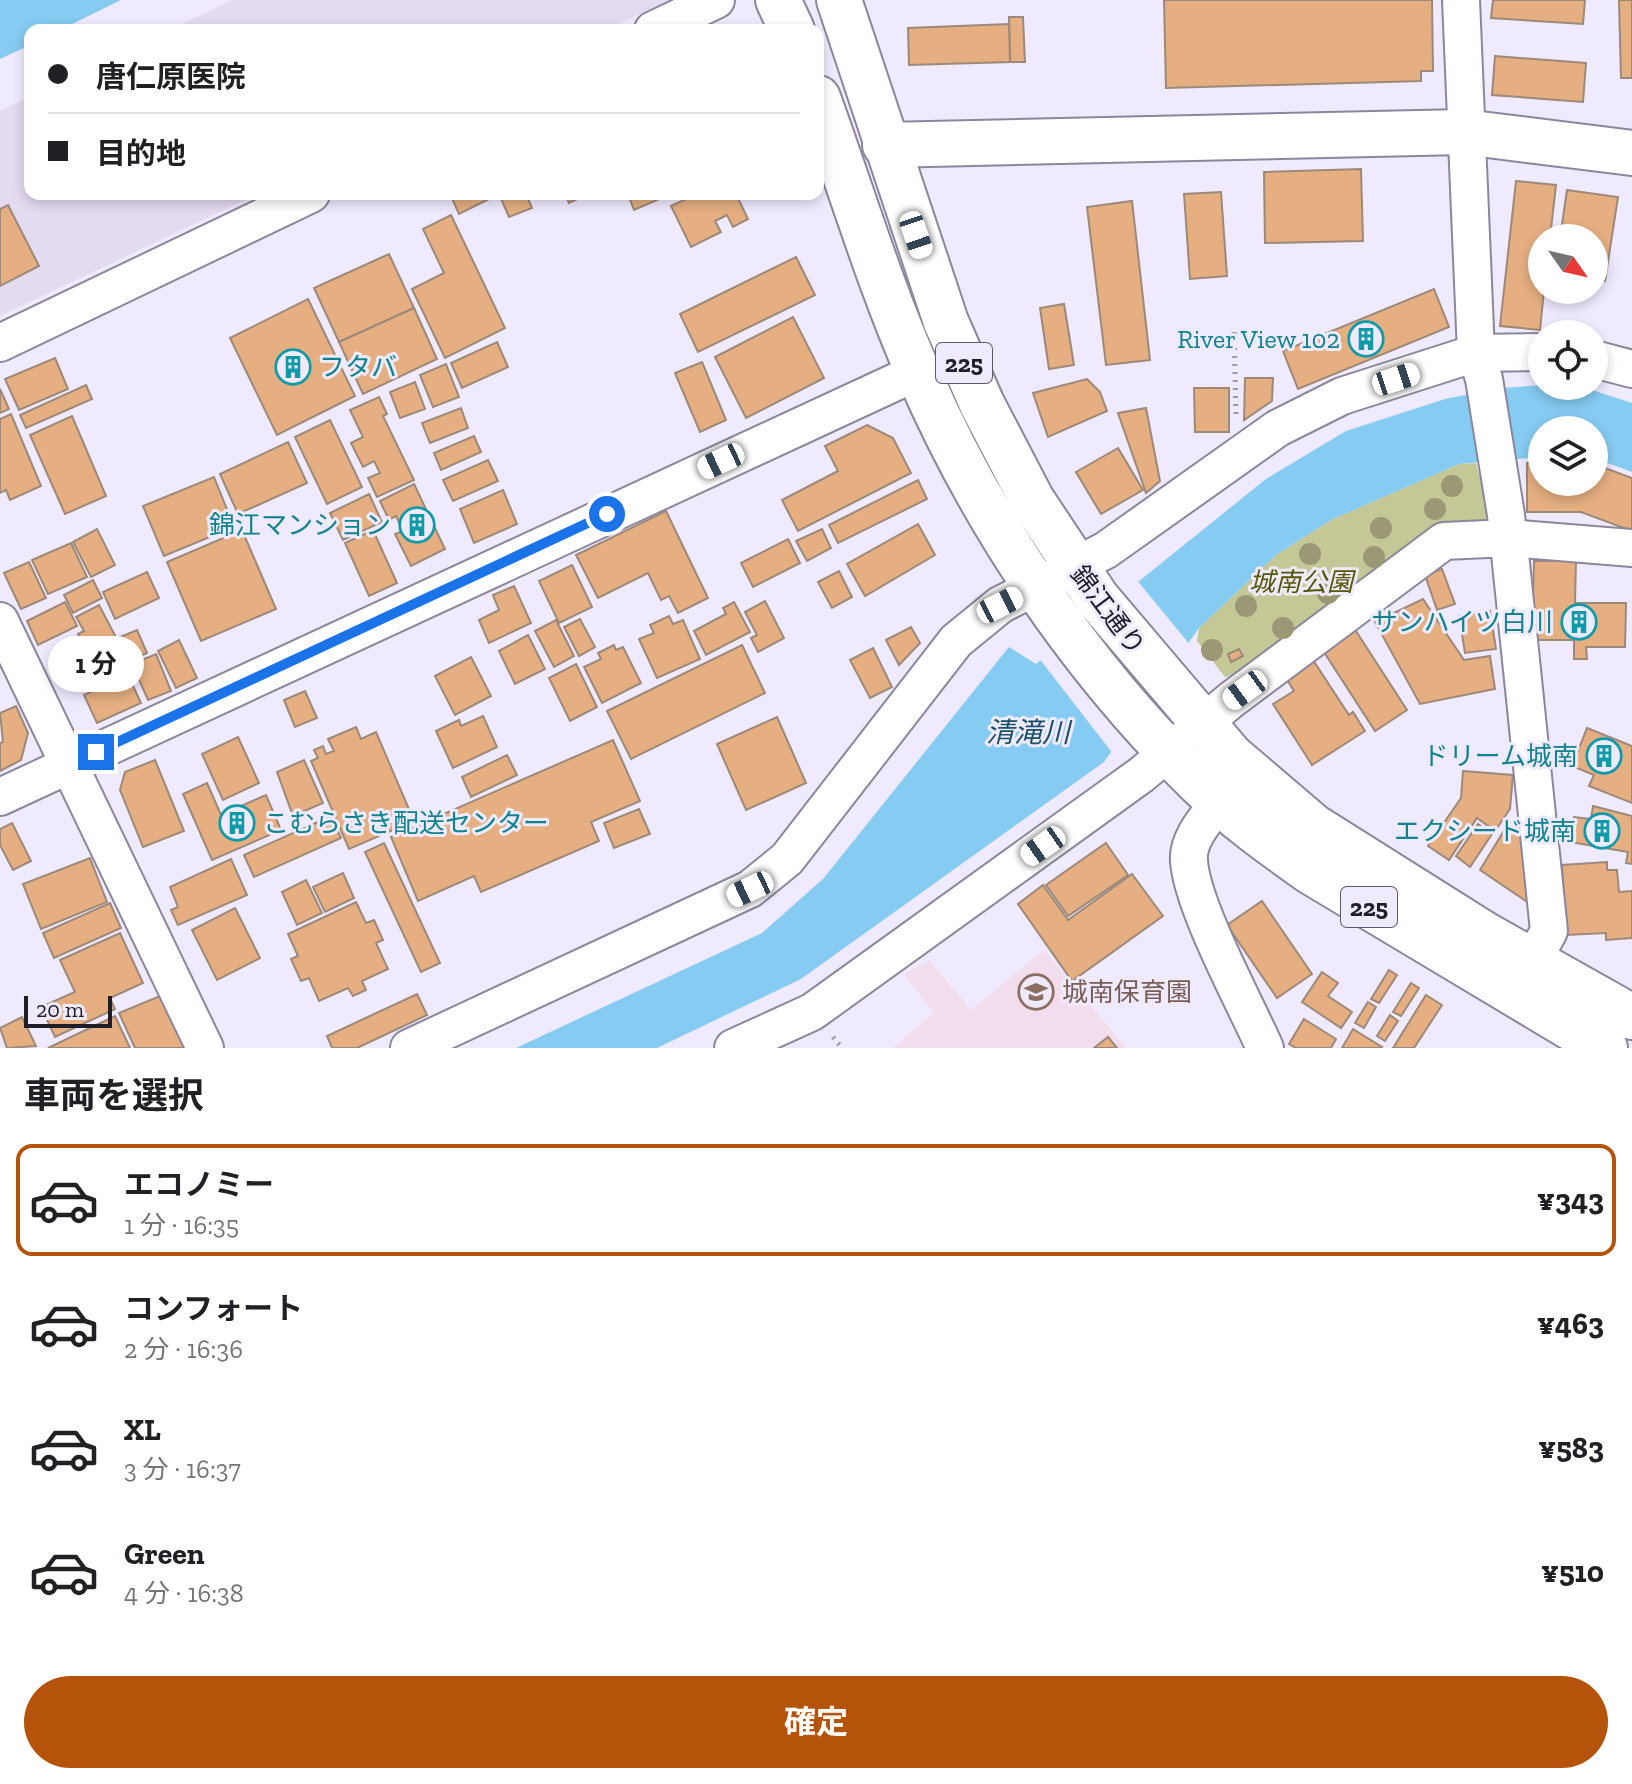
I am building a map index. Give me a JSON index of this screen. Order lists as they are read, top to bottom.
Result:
{
  "streets": {
    "main road": ["225", "錦江通り"]
  },
  "water": ["清滝川"],
  "parks": ["城南公園"],
  "places": {
    "building": [
      "River View 102",
      "フタバ",
      "錦江マンション",
      "サンハイツ白川",
      "ドリーム城南",
      "こむらさき配送センター",
      "エクシード城南"
    ],
    "school or university": ["城南保育園"]
  },
  "scale_bar": "20 m",
  "north": "bottom right",
  "page": {
    "banner": ["唐仁原医院", "目的地"],
    "bubble": "1 分",
    "scale": "20 m",
    "heading": "車両を選択",
    "list": [
      {
        "name": "エコノミー",
        "note": "1 分 · 16:35",
        "value": "¥343"
      },
      {
        "name": "コンフォート",
        "note": "2 分 · 16:36",
        "value": "¥463"
      },
      {
        "name": "XL",
        "note": "3 分 · 16:37",
        "value": "¥583"
      },
      {
        "name": "Green",
        "note": "4 分 · 16:38",
        "value": "¥510"
      }
    ],
    "buttons": "確定"
  }
}
